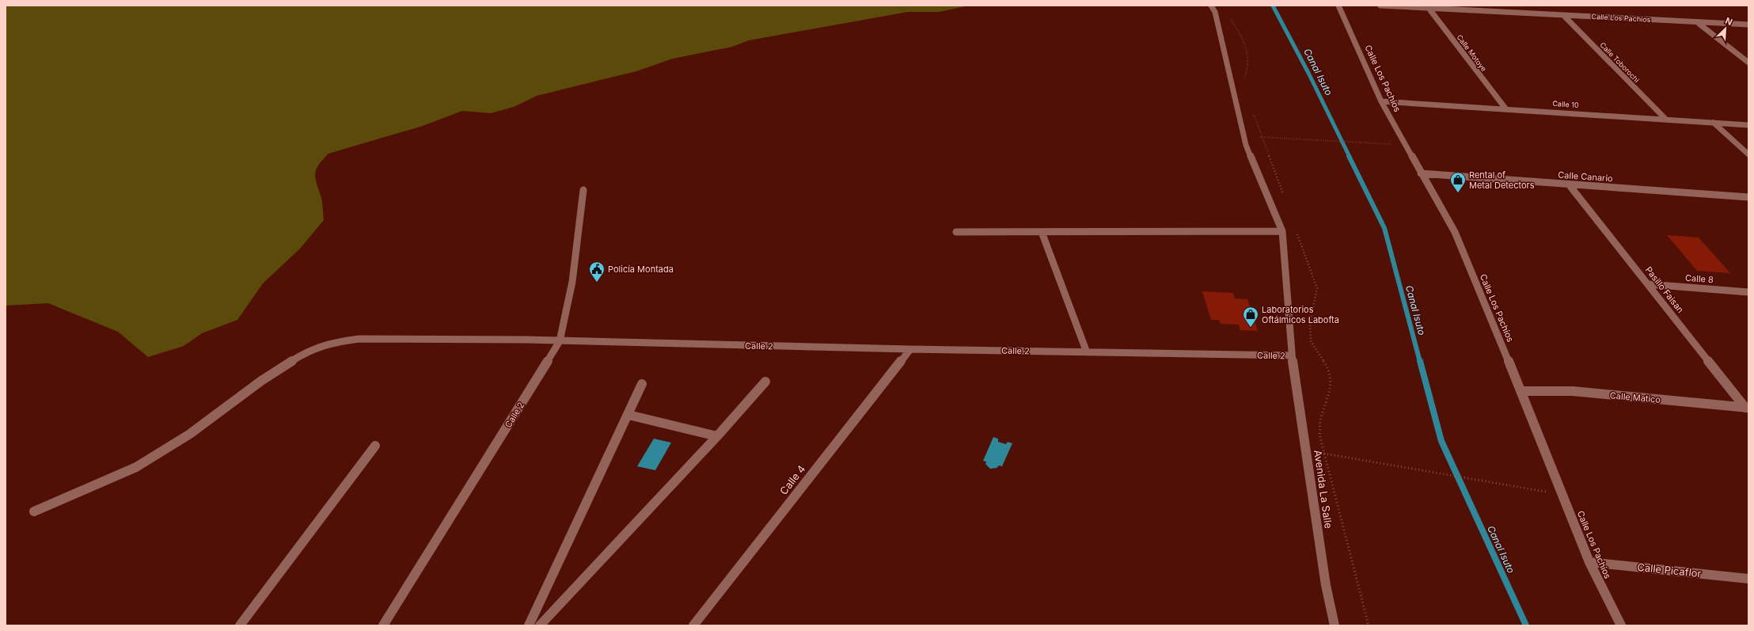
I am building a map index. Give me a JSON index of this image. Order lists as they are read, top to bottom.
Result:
{
  "streets": {
    "street": [
      "Calle Los Pachíos",
      "Calle Motoye",
      "Calle Toborochi",
      "Calle 10",
      "Calle Canario",
      "Calle 8",
      "Pasillo Faisan",
      "Calle 2",
      "Calle Matico",
      "Calle 4",
      "Avenida La Salle",
      "Calle Picaflor"
    ]
  },
  "crossings": [
    ["Calle Los Pachíos", "Calle Motoye"],
    ["Calle Los Pachíos", "Calle Toborochi"],
    ["Calle Los Pachíos", "Calle 10"],
    ["Calle Los Pachíos", "Calle Canario"],
    ["Calle Los Pachíos", "Calle Matico"],
    ["Calle Los Pachíos", "Calle Picaflor"],
    ["Calle Motoye", "Calle 10"],
    ["Calle Toborochi", "Calle 10"],
    ["Calle Canario", "Pasillo Faisan"],
    ["Calle 8", "Pasillo Faisan"],
    ["Pasillo Faisan", "Calle Matico"],
    ["Calle 2", "Calle 4"],
    ["Calle 2", "Avenida La Salle"]
  ],
  "water": ["Canal Isuto"],
  "places": {
    "shop": ["Rental of Metal Detectors", "Laboratorios Oftálmicos Labofta"],
    "public building": ["Policía Montada"]
  },
  "north": "top right"
}
